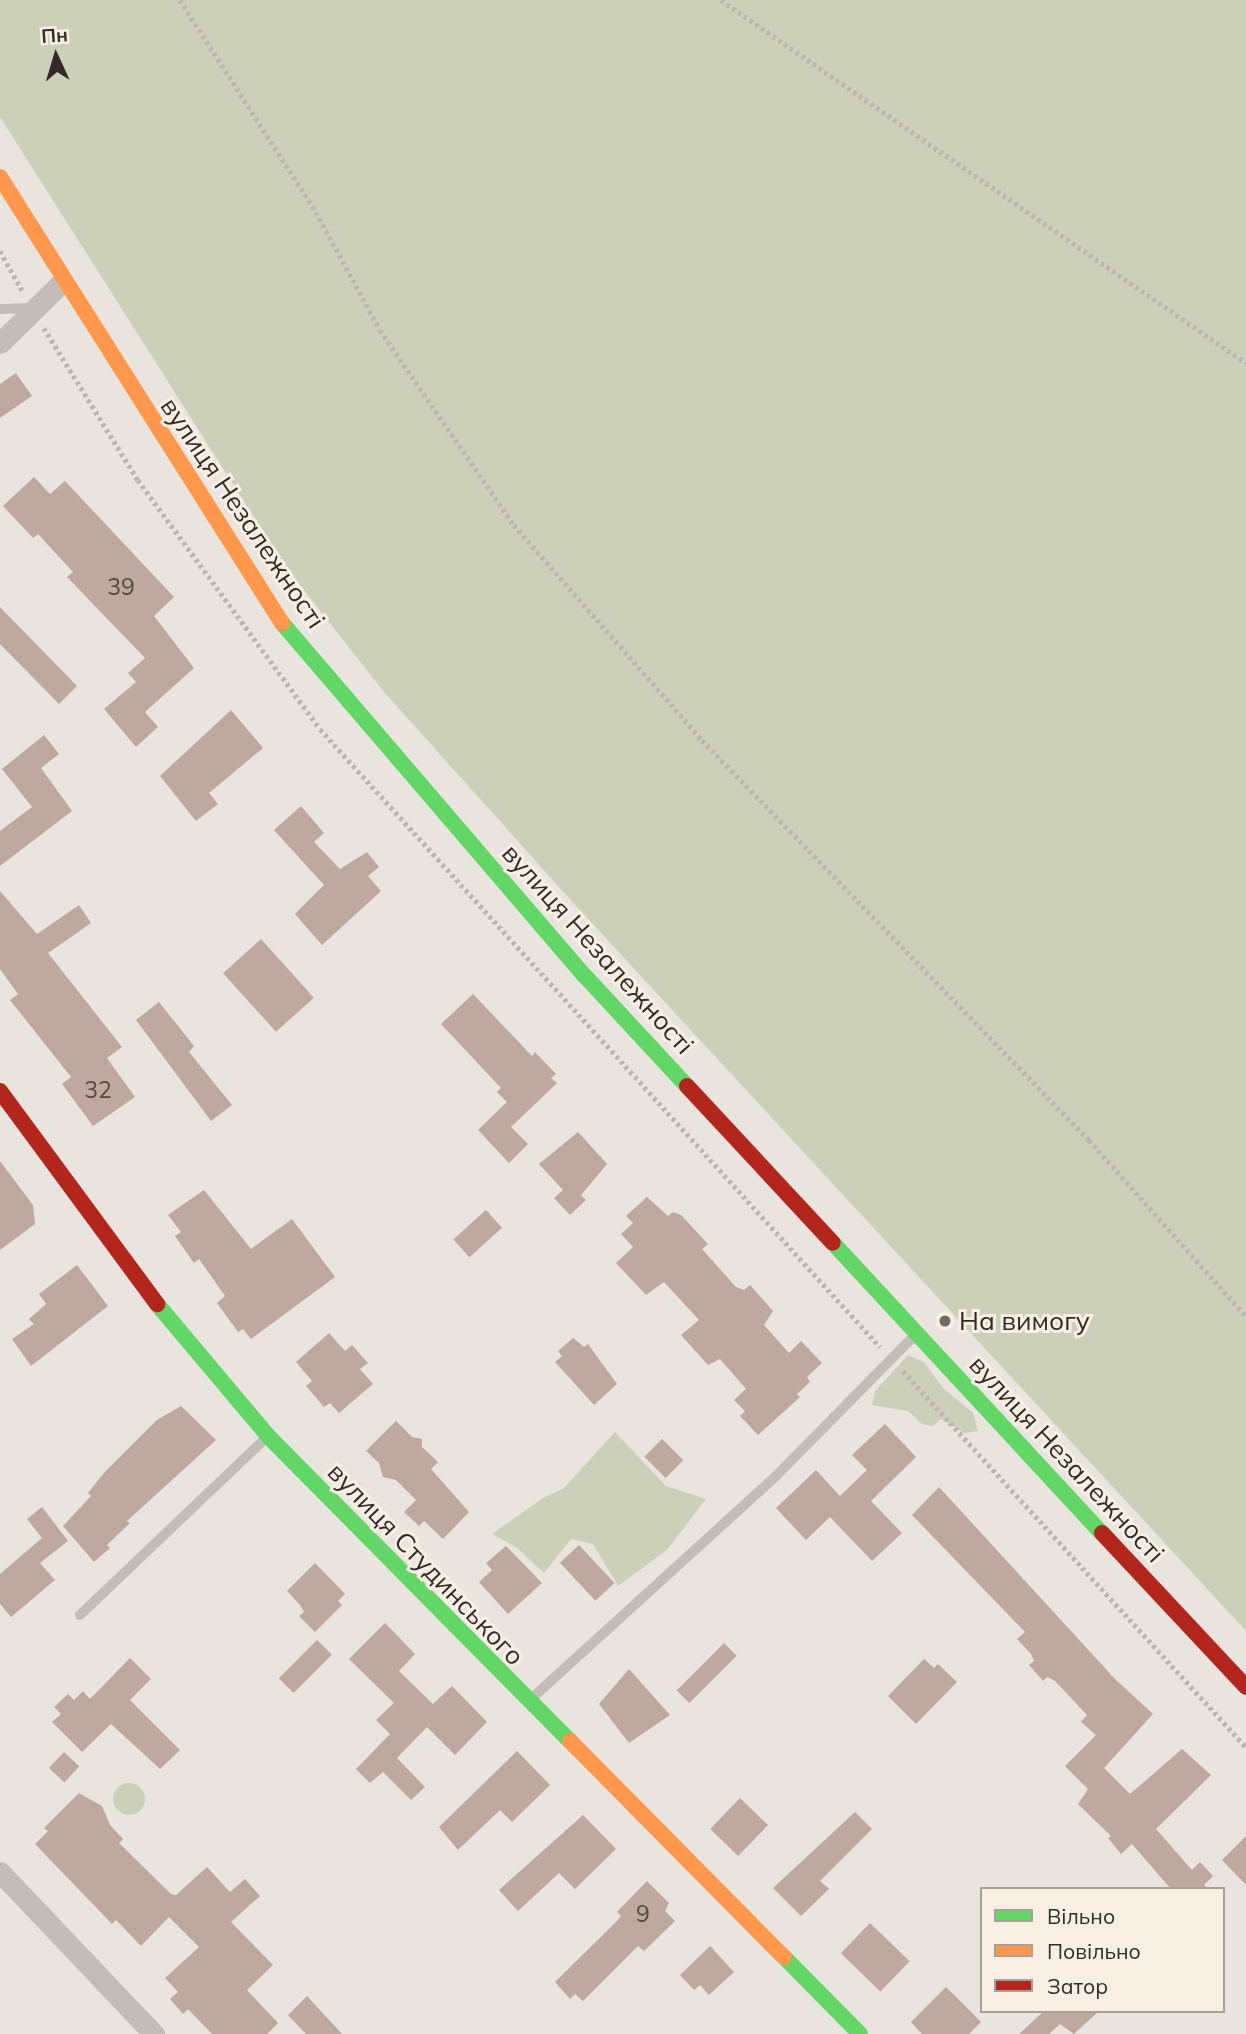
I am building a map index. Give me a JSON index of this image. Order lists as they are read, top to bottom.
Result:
{
  "streets": {
    "street": ["вулиця Незалежності", "вулиця Студинського"]
  },
  "places": ["На вимогу"],
  "house_numbers": ["39", "32", "9"],
  "legend": ["Вільно", "Повільно", "Затор"],
  "north": "top"
}
